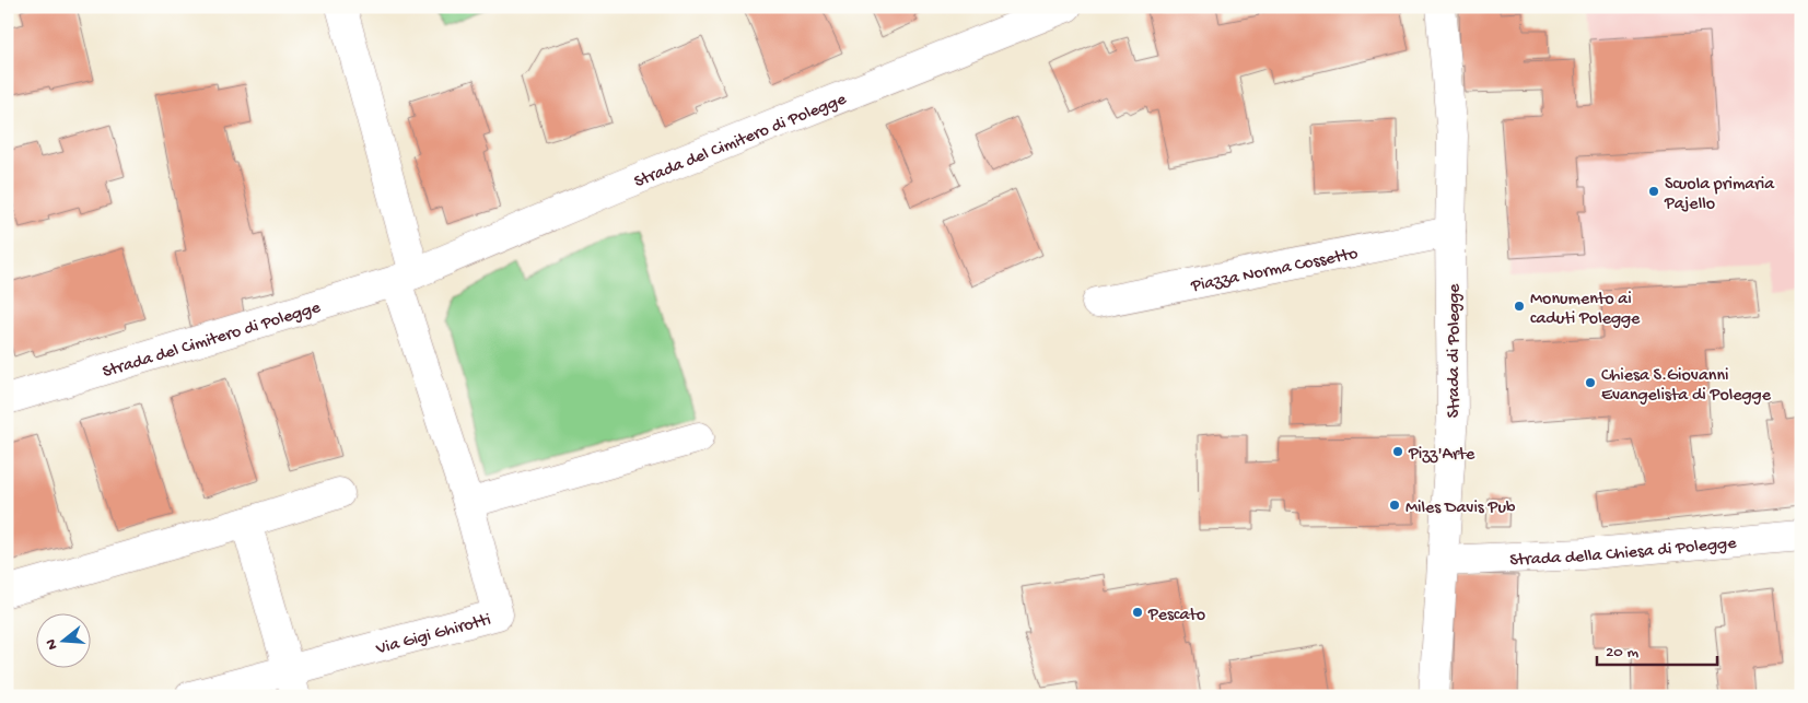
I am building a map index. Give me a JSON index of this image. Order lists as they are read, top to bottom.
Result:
{
  "streets": {
    "street": [
      "Strada del Cimitero di Polegge",
      "Piazza Norma Cossetto",
      "Strada di Polegge",
      "Strada della Chiesa di Polegge",
      "Via Gigi Ghirotti"
    ]
  },
  "crossings": [
    ["Strada del Cimitero di Polegge", "Via Gigi Ghirotti"],
    ["Piazza Norma Cossetto", "Strada di Polegge"],
    ["Strada di Polegge", "Strada della Chiesa di Polegge"]
  ],
  "places": [
    "Scuola primaria Pajello",
    "Monumento ai caduti Polegge",
    "Chiesa S.Giovanni Evangelista di Polegge",
    "Pizz'Arte",
    "Miles Davis Pub",
    "Pescato"
  ],
  "scale_bar": "20 m",
  "north": "left"
}
